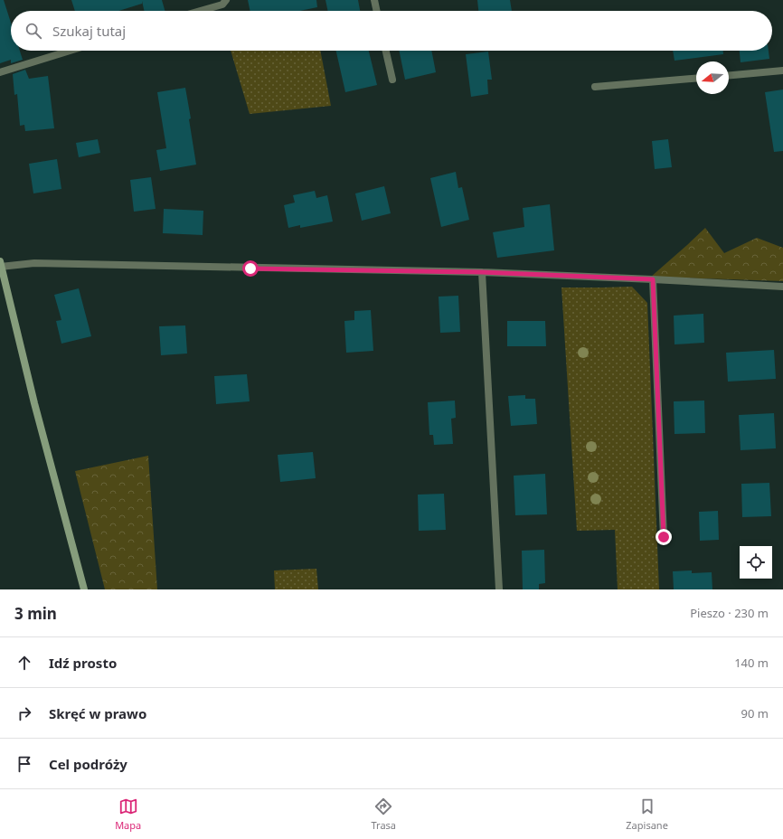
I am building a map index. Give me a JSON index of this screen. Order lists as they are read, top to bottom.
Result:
{
  "north": "left",
  "page": {
    "search": "Szukaj tutaj",
    "heading": ["3 min", "Pieszo · 230 m"],
    "list": [
      ["Idź prosto", "140 m"],
      ["Skręć w prawo", "90 m"],
      "Cel podróży"
    ],
    "nav": ["Mapa", "Trasa", "Zapisane"]
  }
}
